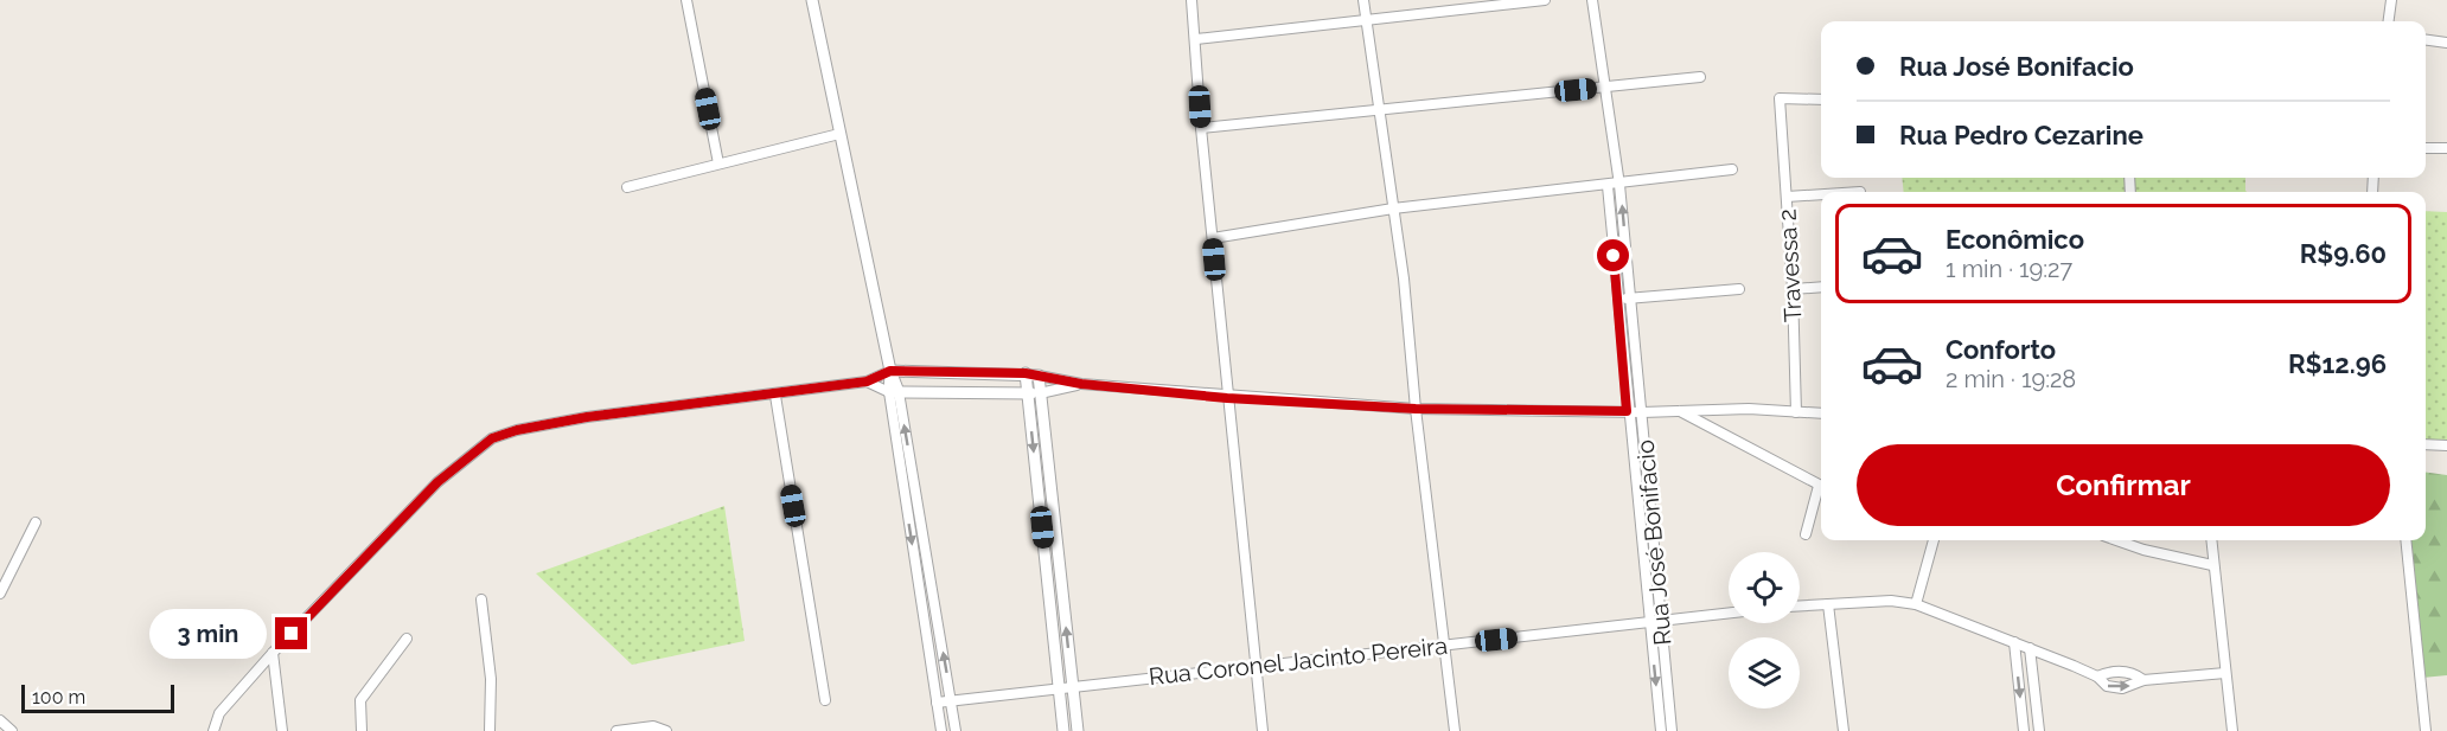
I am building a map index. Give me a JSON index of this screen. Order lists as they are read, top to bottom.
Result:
{
  "streets": {
    "street": ["Travessa 2", "Rua José Bonifacio", "Rua Coronel Jacinto Pereira"]
  },
  "crossings": [
    ["Rua José Bonifacio", "Rua Coronel Jacinto Pereira"]
  ],
  "scale_bar": "100 m",
  "page": {
    "banner": ["Rua José Bonifacio", "Rua Pedro Cezarine"],
    "list": [
      {
        "name": "Econômico",
        "note": "1 min · 19:27",
        "value": "R$9.60"
      },
      {
        "name": "Conforto",
        "note": "2 min · 19:28",
        "value": "R$12.96"
      }
    ],
    "buttons": "Confirmar",
    "bubble": "3 min",
    "scale": "100 m"
  }
}
